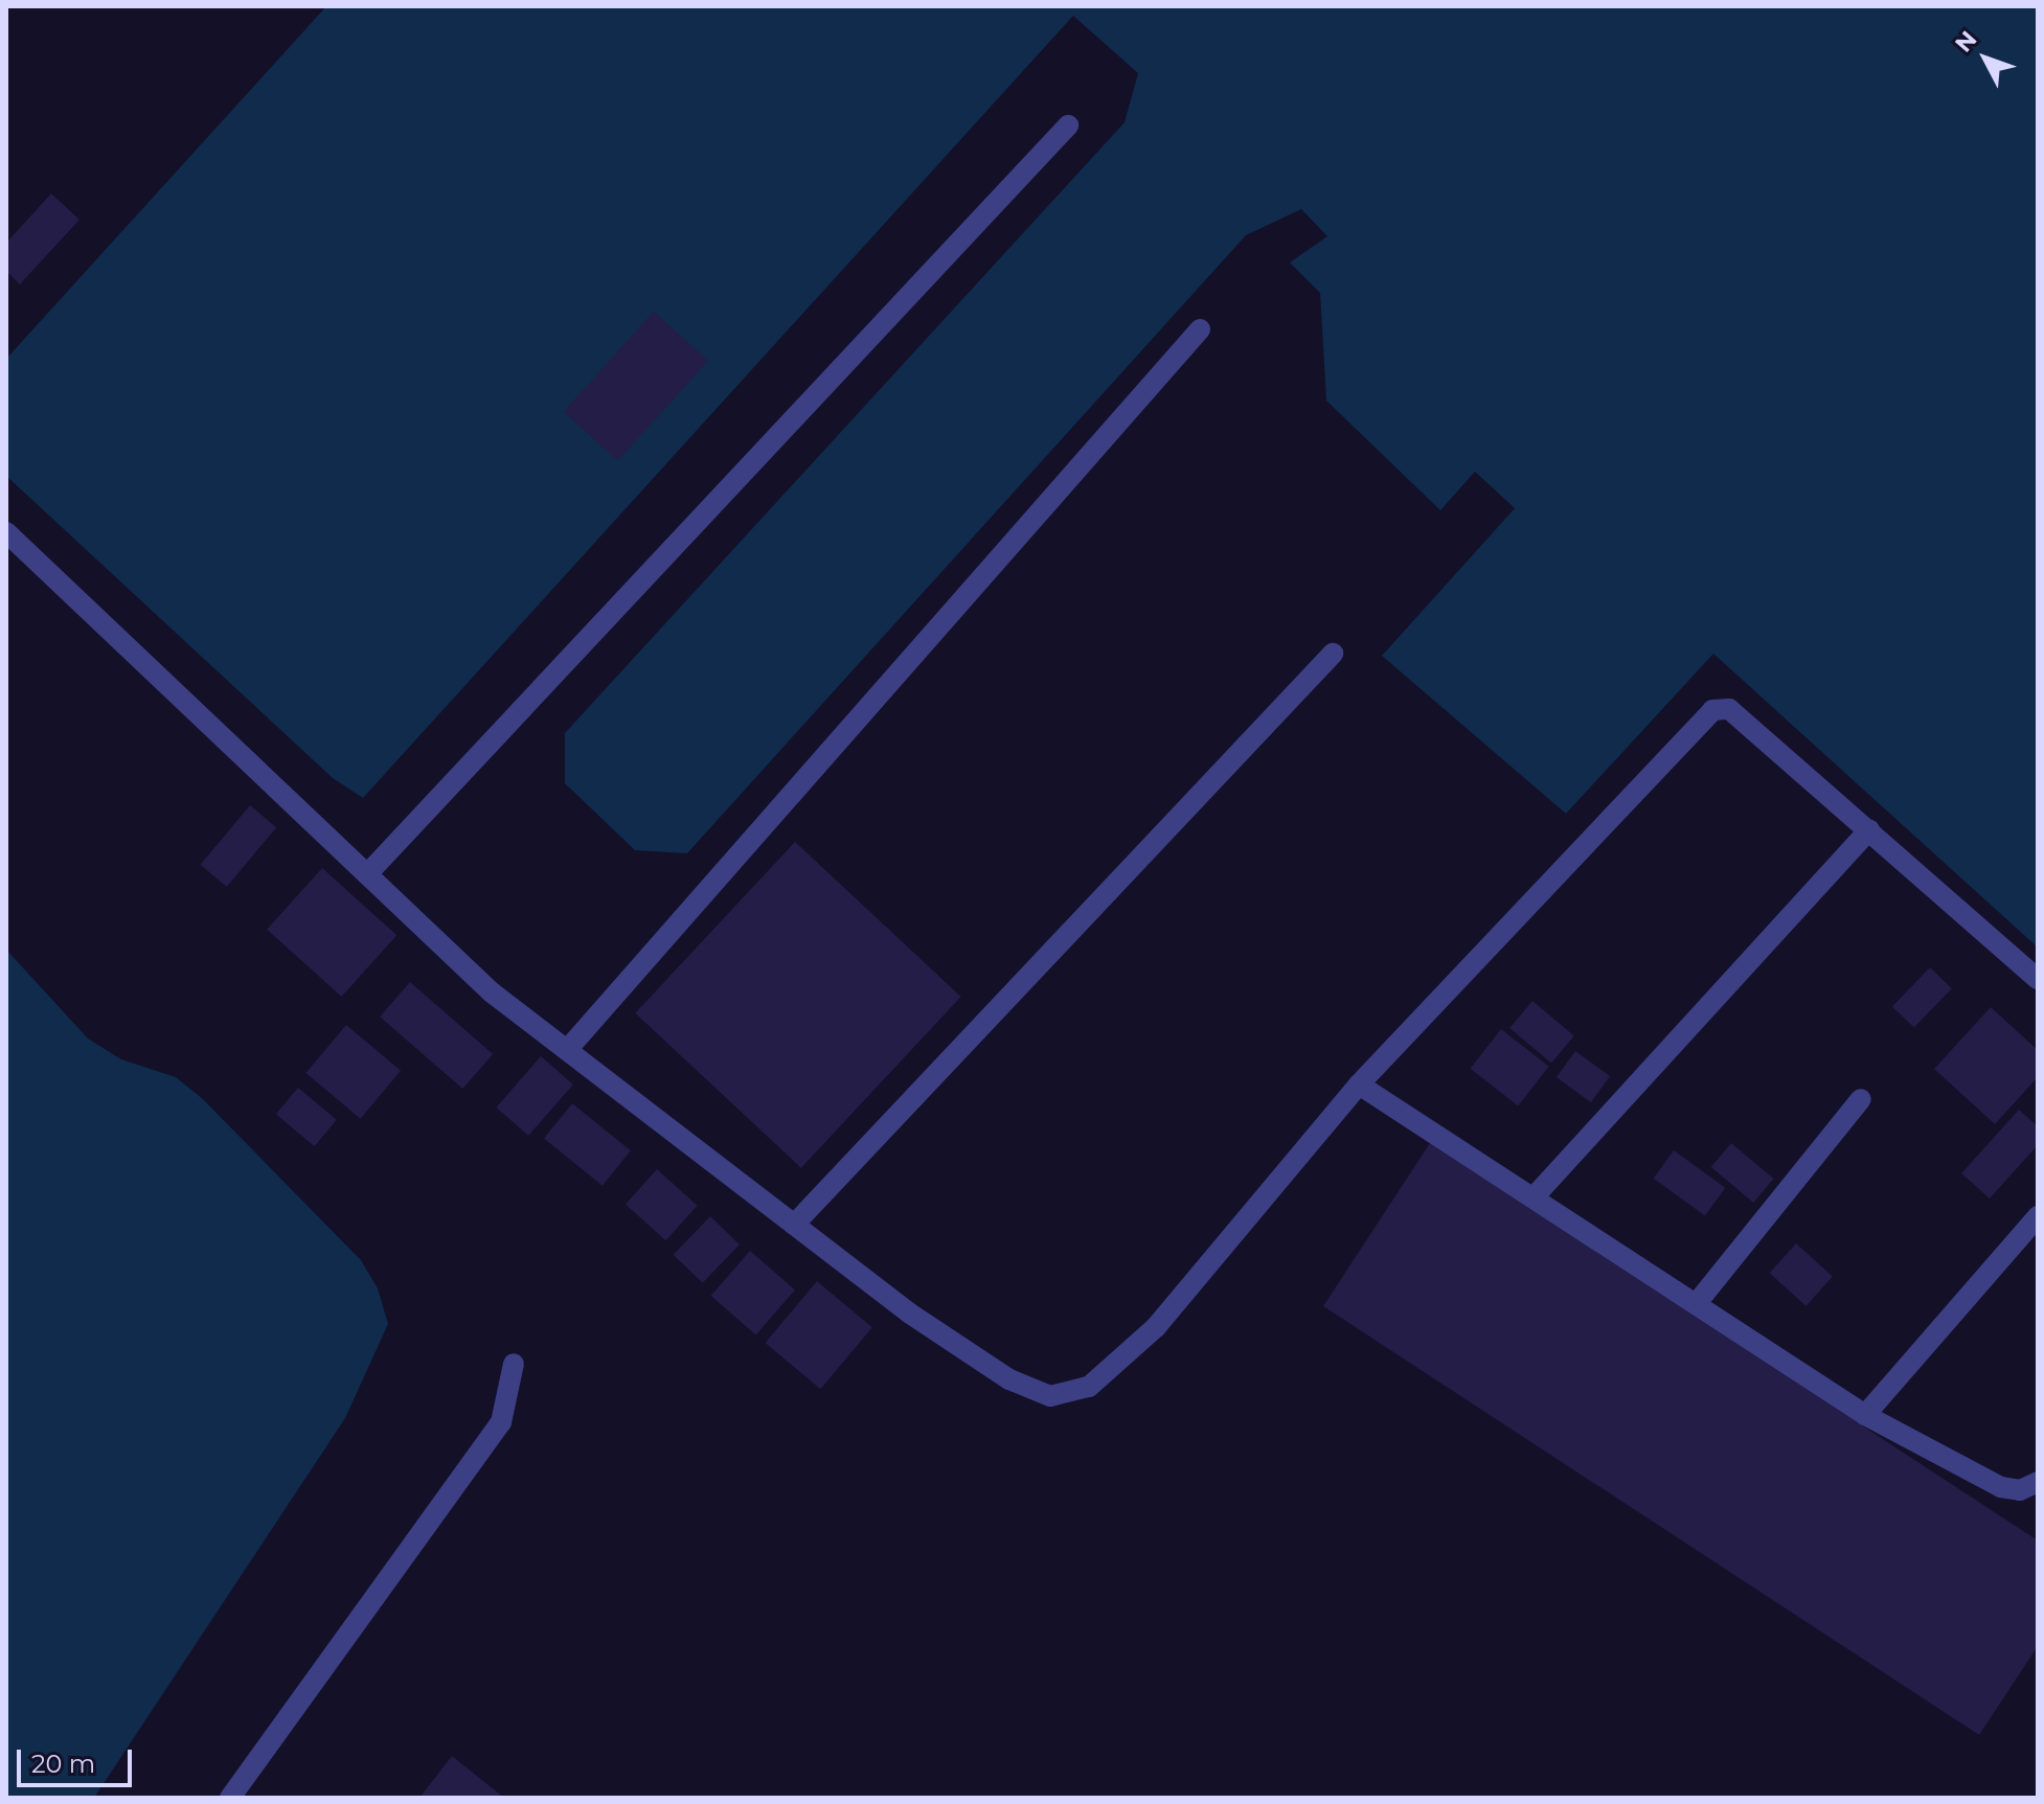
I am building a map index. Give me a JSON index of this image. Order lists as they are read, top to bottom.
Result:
{
  "scale_bar": "20 m",
  "north": "top left"
}
